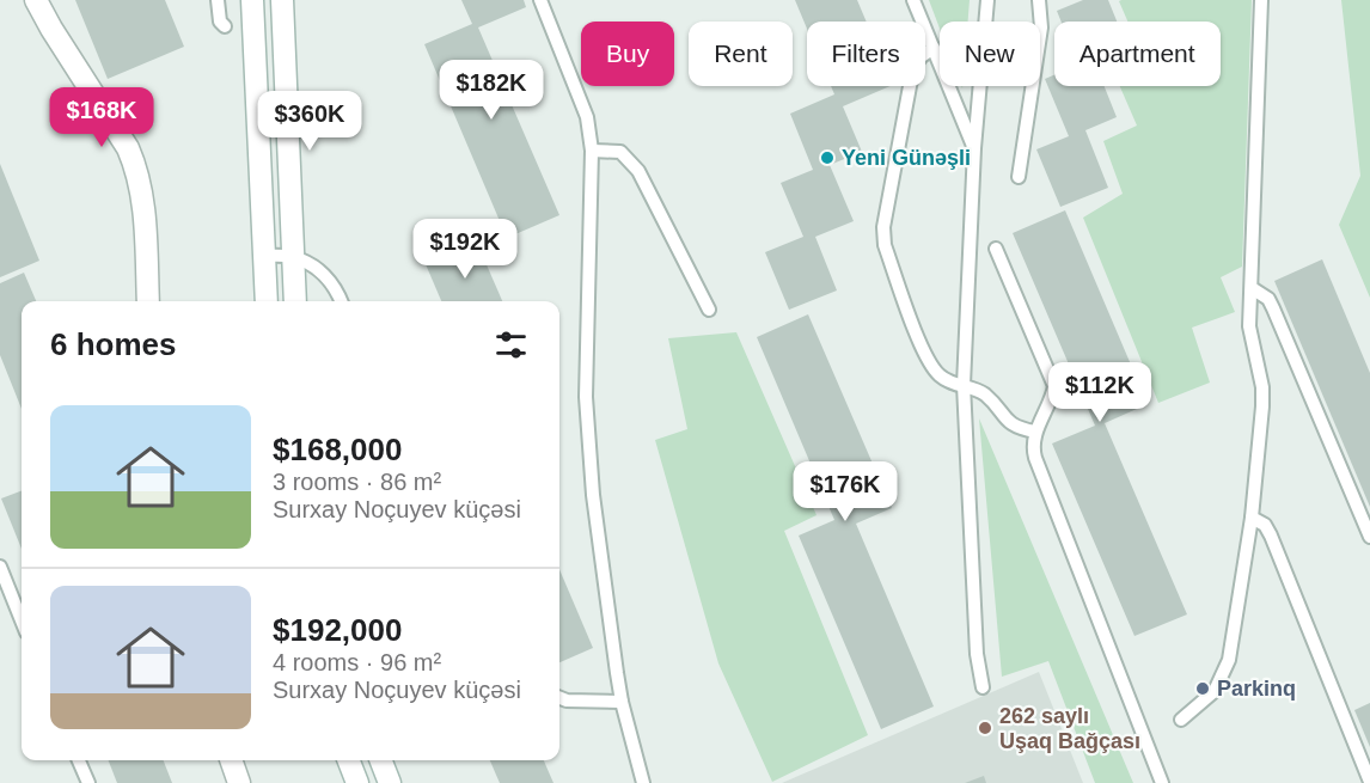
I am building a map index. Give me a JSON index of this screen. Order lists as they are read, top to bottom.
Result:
{
  "places": ["Yeni Günəşli", "Parkinq", "262 saylı Uşaq Bağçası"],
  "page": {
    "chip": [
      "Buy",
      "Rent",
      "Filters",
      "New",
      "Apartment"
    ],
    "price": [
      "$182K",
      "$168K",
      "$360K",
      "$192K",
      "$112K",
      "$176K"
    ],
    "heading": "6 homes",
    "list": [
      {
        "name": "$168,000",
        "note": "3 rooms · 86 m² · Surxay Noçuyev küçəsi"
      },
      {
        "name": "$192,000",
        "note": "4 rooms · 96 m² · Surxay Noçuyev küçəsi"
      }
    ]
  }
}
